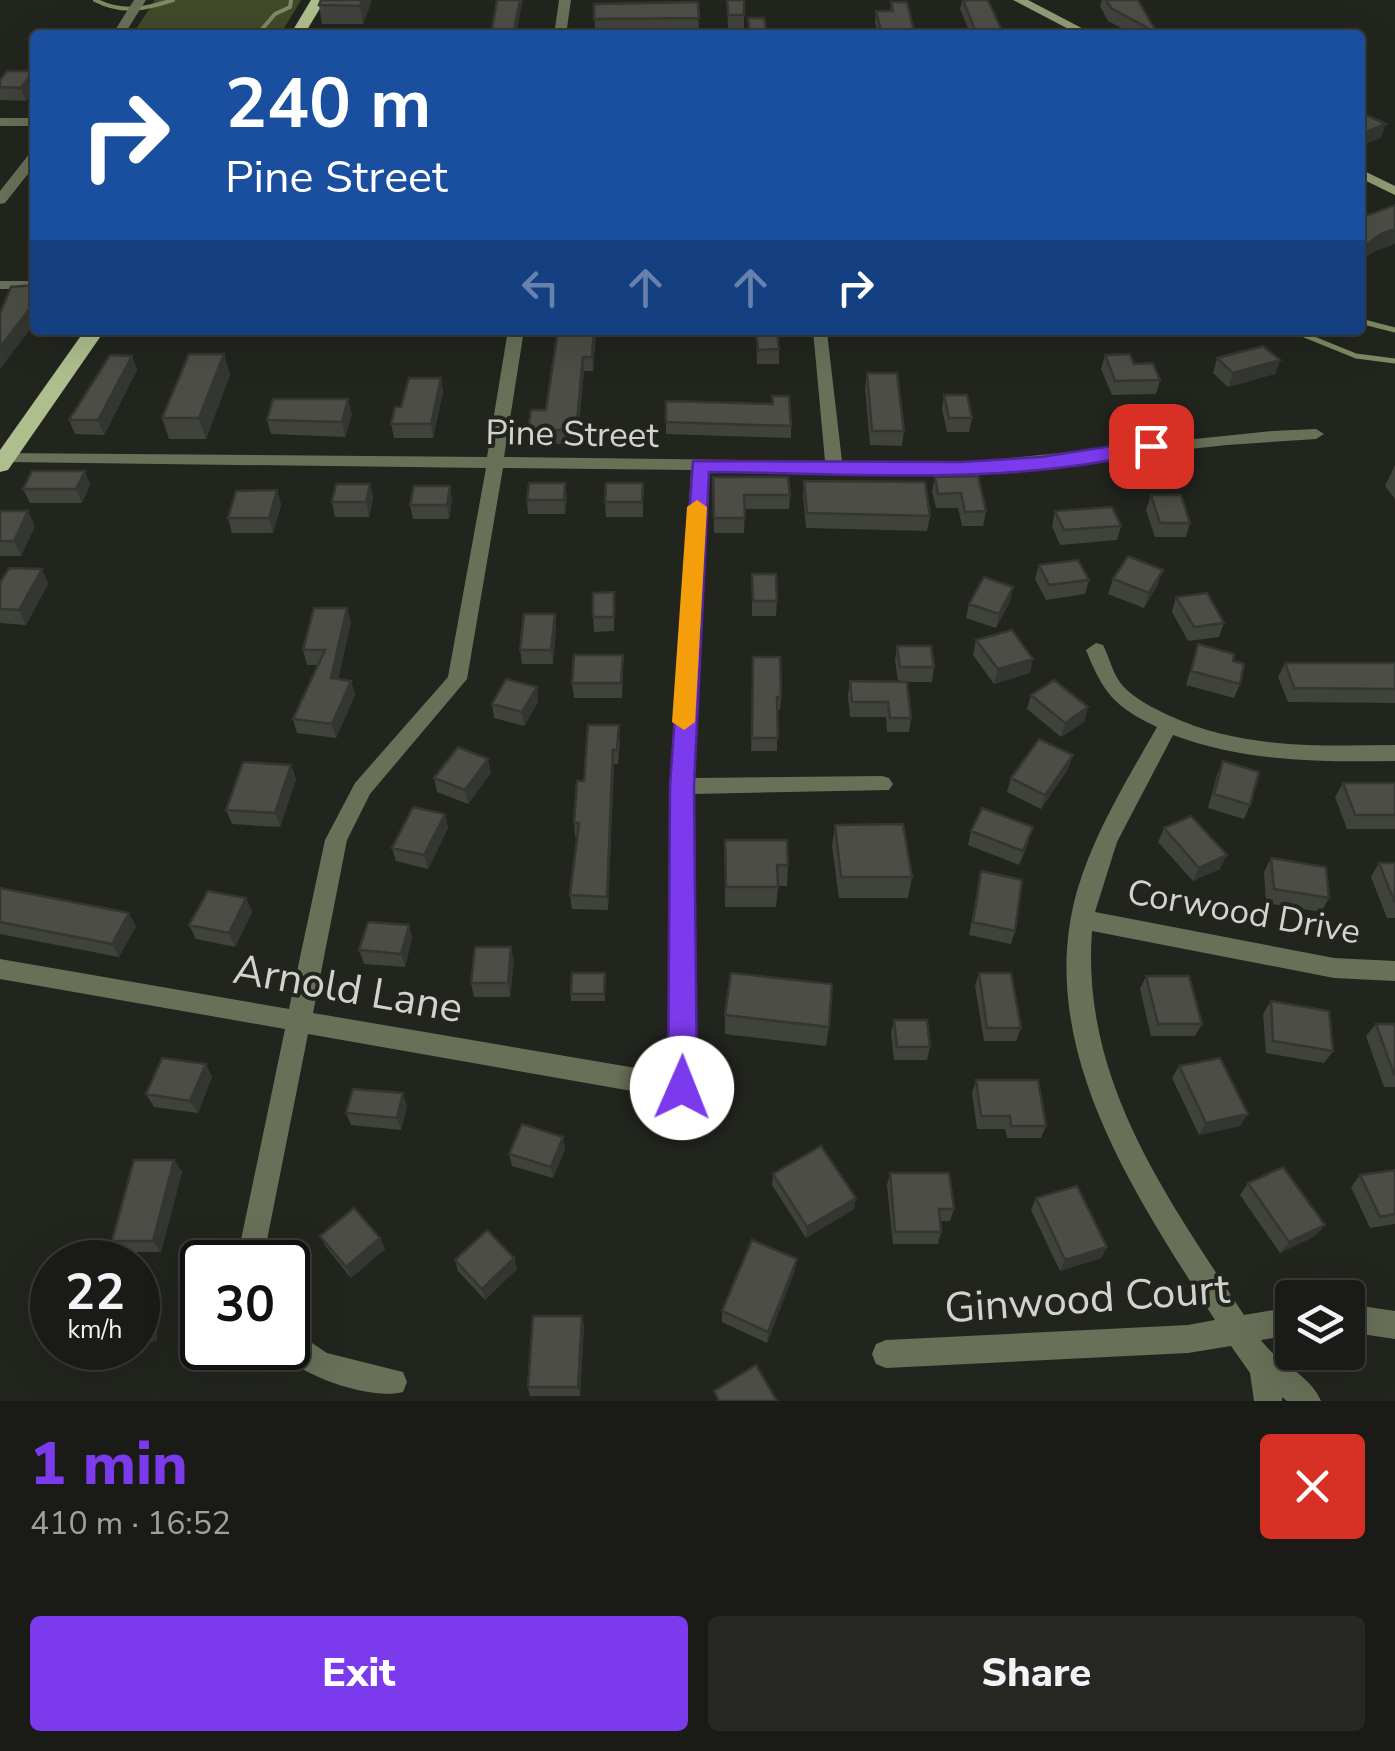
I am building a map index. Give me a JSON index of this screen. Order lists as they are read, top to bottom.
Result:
{
  "streets": {
    "street": [
      "Pine Street",
      "Corwood Drive",
      "Arnold Lane",
      "Ginwood Court"
    ]
  },
  "page": {
    "turn": ["240 m", "Pine Street"],
    "speed": "22 km/h",
    "limit": "30",
    "heading": ["1 min", "410 m · 16:52"],
    "buttons": ["Exit", "Share"]
  }
}
